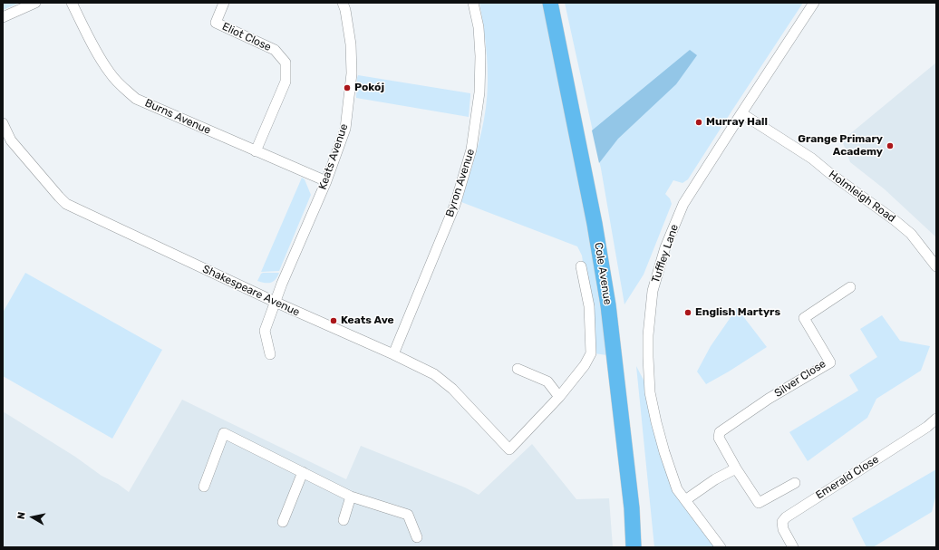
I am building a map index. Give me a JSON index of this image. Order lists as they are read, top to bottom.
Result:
{
  "streets": {
    "highway": ["Cole Avenue"],
    "street": [
      "Eliot Close",
      "Burns Avenue",
      "Keats Avenue",
      "Byron Avenue",
      "Holmleigh Road",
      "Tuffley Lane",
      "Shakespeare Avenue",
      "Silver Close",
      "Emerald Close"
    ]
  },
  "crossings": [
    ["Eliot Close", "Burns Avenue"],
    ["Burns Avenue", "Keats Avenue"],
    ["Keats Avenue", "Shakespeare Avenue"],
    ["Byron Avenue", "Shakespeare Avenue"],
    ["Holmleigh Road", "Tuffley Lane"]
  ],
  "places": [
    "Pokój",
    "Murray Hall",
    "Grange Primary Academy",
    "English Martyrs",
    "Keats Ave"
  ],
  "north": "left"
}
